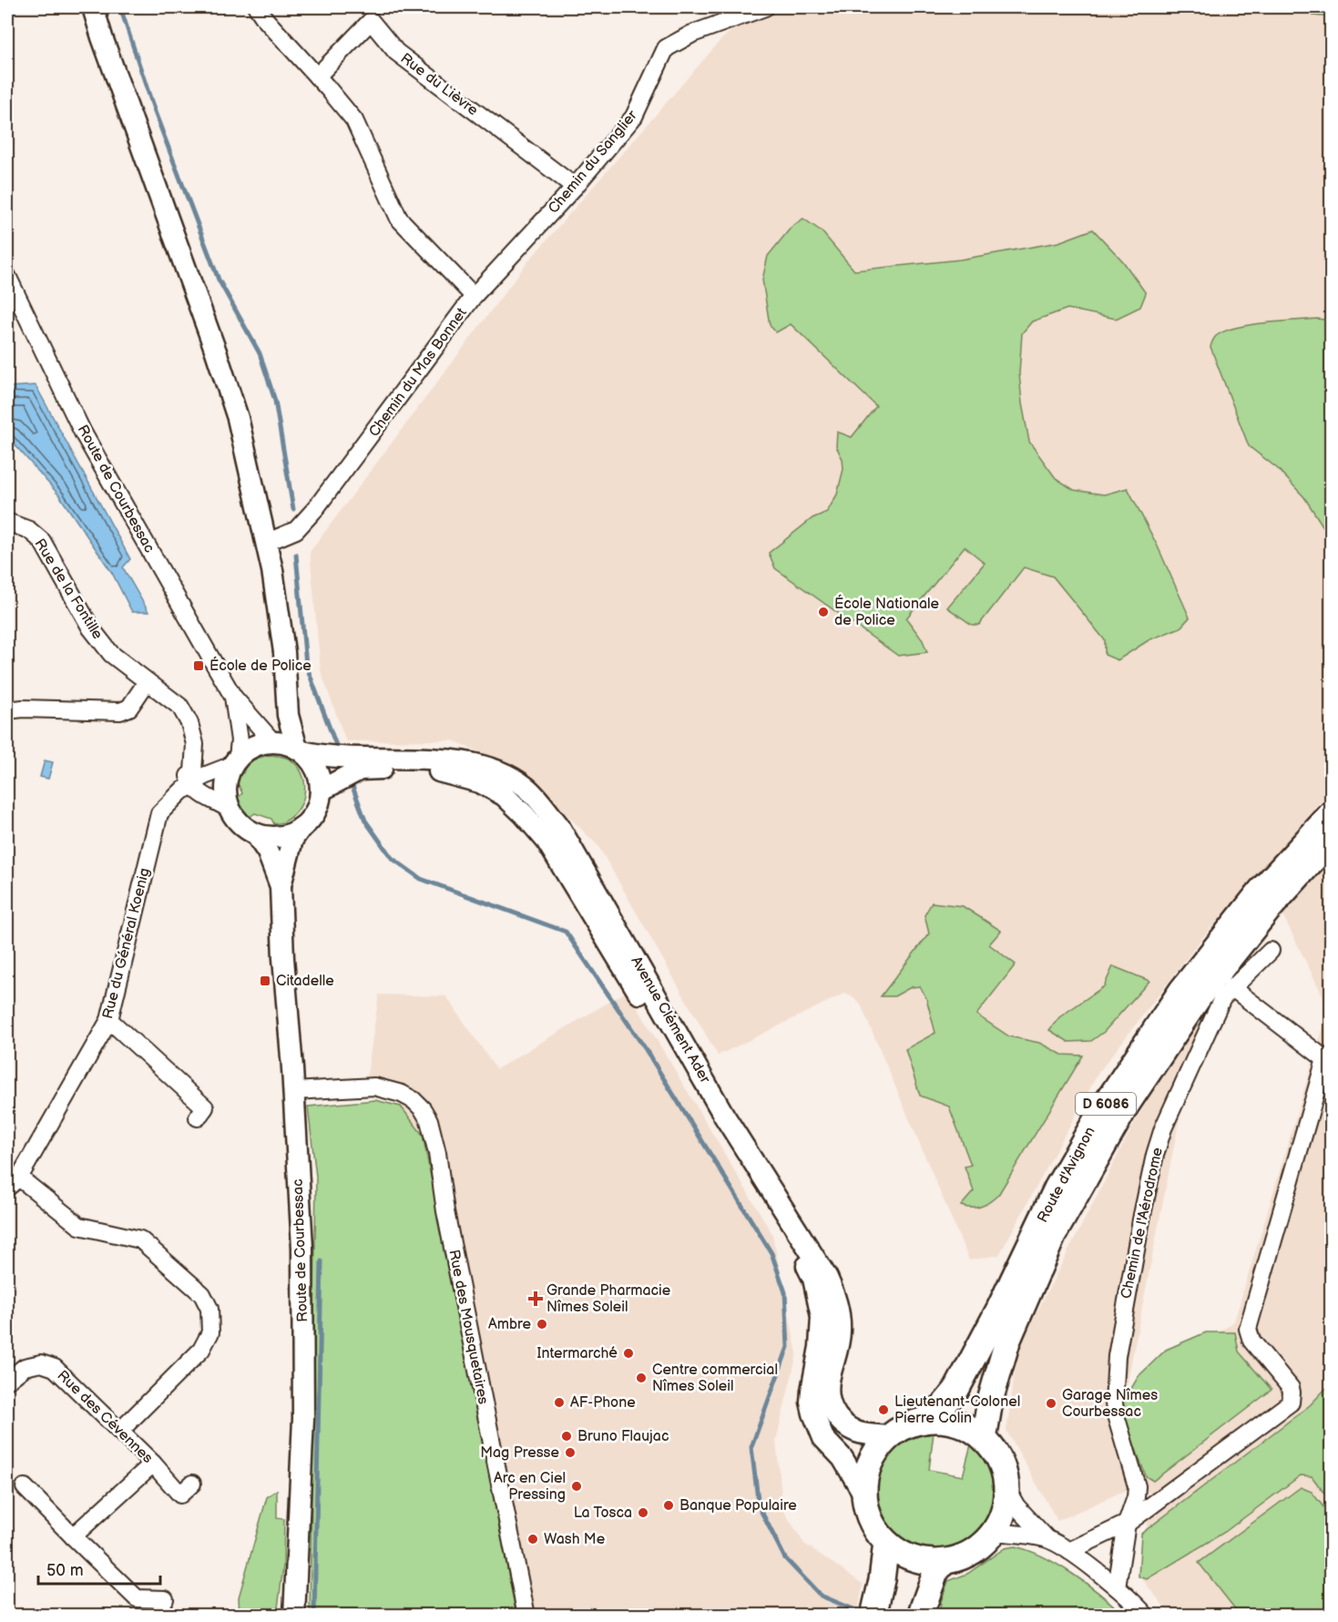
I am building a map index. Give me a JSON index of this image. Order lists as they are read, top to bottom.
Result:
{
  "streets": {
    "main road": ["D 6086", "Route d'Avignon"],
    "street": [
      "Rue du Lièvre",
      "Chemin du Sanglier",
      "Chemin du Mas Bonnet",
      "Route de Courbessac",
      "Rue de la Fontille",
      "Rue du Général Koenig",
      "Avenue Clément Ader",
      "Chemin de l'Aérodrome",
      "Rue des Mousquetaires",
      "Rue des Cévennes"
    ]
  },
  "crossings": [
    ["Rue du Lièvre", "Chemin du Sanglier"],
    ["Rue du Lièvre", "Chemin du Mas Bonnet"],
    ["Chemin du Sanglier", "Chemin du Mas Bonnet"],
    ["Route de Courbessac", "Rue du Général Koenig"],
    ["Route de Courbessac", "Avenue Clément Ader"],
    ["Route de Courbessac", "Rue des Mousquetaires"],
    ["Rue de la Fontille", "Rue du Général Koenig"],
    ["Rue du Général Koenig", "Avenue Clément Ader"],
    ["Avenue Clément Ader", "Route d'Avignon"]
  ],
  "places": {
    "other": [
      "École Nationale de Police",
      "Ambre",
      "Intermarché",
      "Centre commercial Nîmes Soleil",
      "AF-Phone",
      "Garage Nîmes Courbessac",
      "Lieutenant-Colonel Pierre Colin",
      "Bruno Flaujac",
      "Mag Presse",
      "Arc en Ciel Pressing",
      "Banque Populaire",
      "La Tosca",
      "Wash Me"
    ],
    "transit": ["École de Police", "Citadelle"],
    "health": ["Grande Pharmacie Nîmes Soleil"]
  },
  "scale_bar": "50 m"
}
